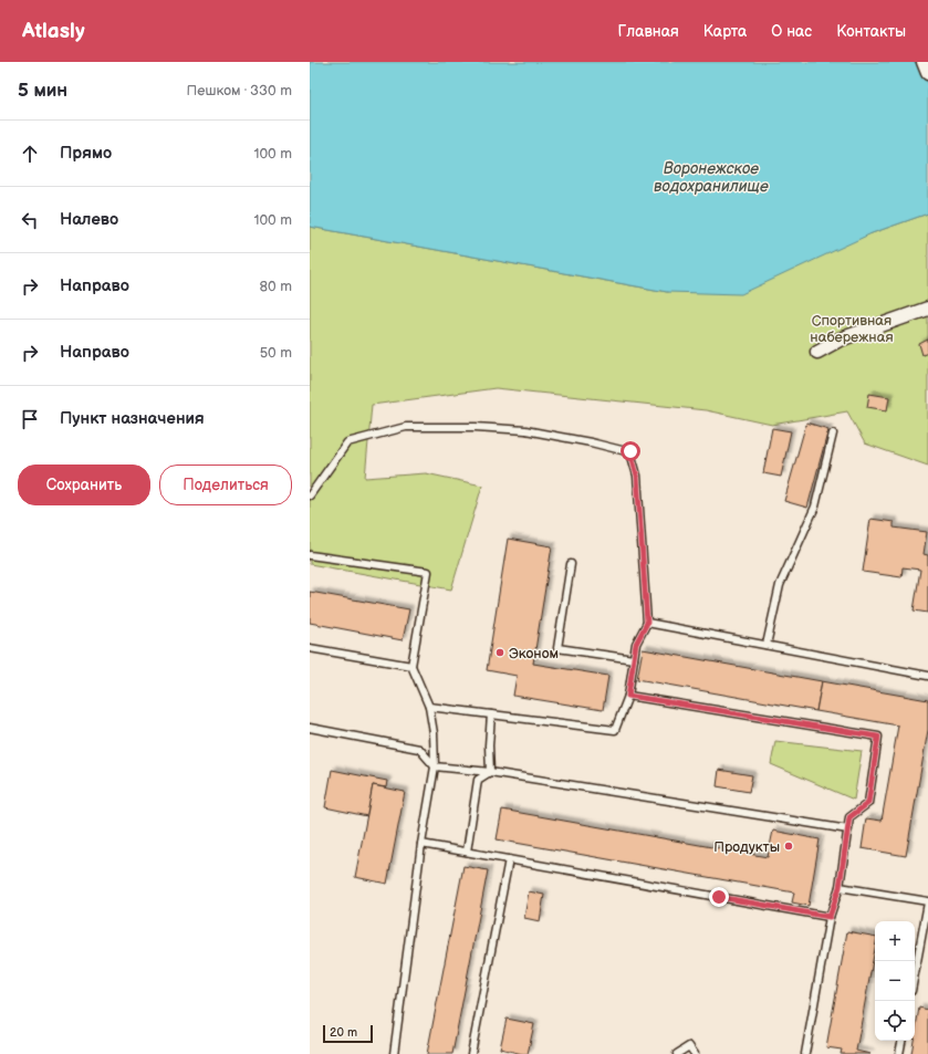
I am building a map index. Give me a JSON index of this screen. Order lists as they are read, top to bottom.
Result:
{
  "water": ["Воронежское водохранилище"],
  "parks": ["Спортивная набережная"],
  "places": ["Эконом", "Продукты"],
  "scale_bar": "20 m",
  "page": {
    "header": "Atlasly",
    "nav": [
      "Главная",
      "Карта",
      "О нас",
      "Контакты"
    ],
    "heading": ["5 мин", "Пешком · 330 m"],
    "list": [
      ["Прямо", "100 m"],
      ["Налево", "100 m"],
      ["Направо", "80 m"],
      ["Направо", "50 m"],
      "Пункт назначения"
    ],
    "buttons": ["Сохранить", "Поделиться"],
    "map_buttons": ["+", "−"],
    "scale": "20 m"
  }
}
